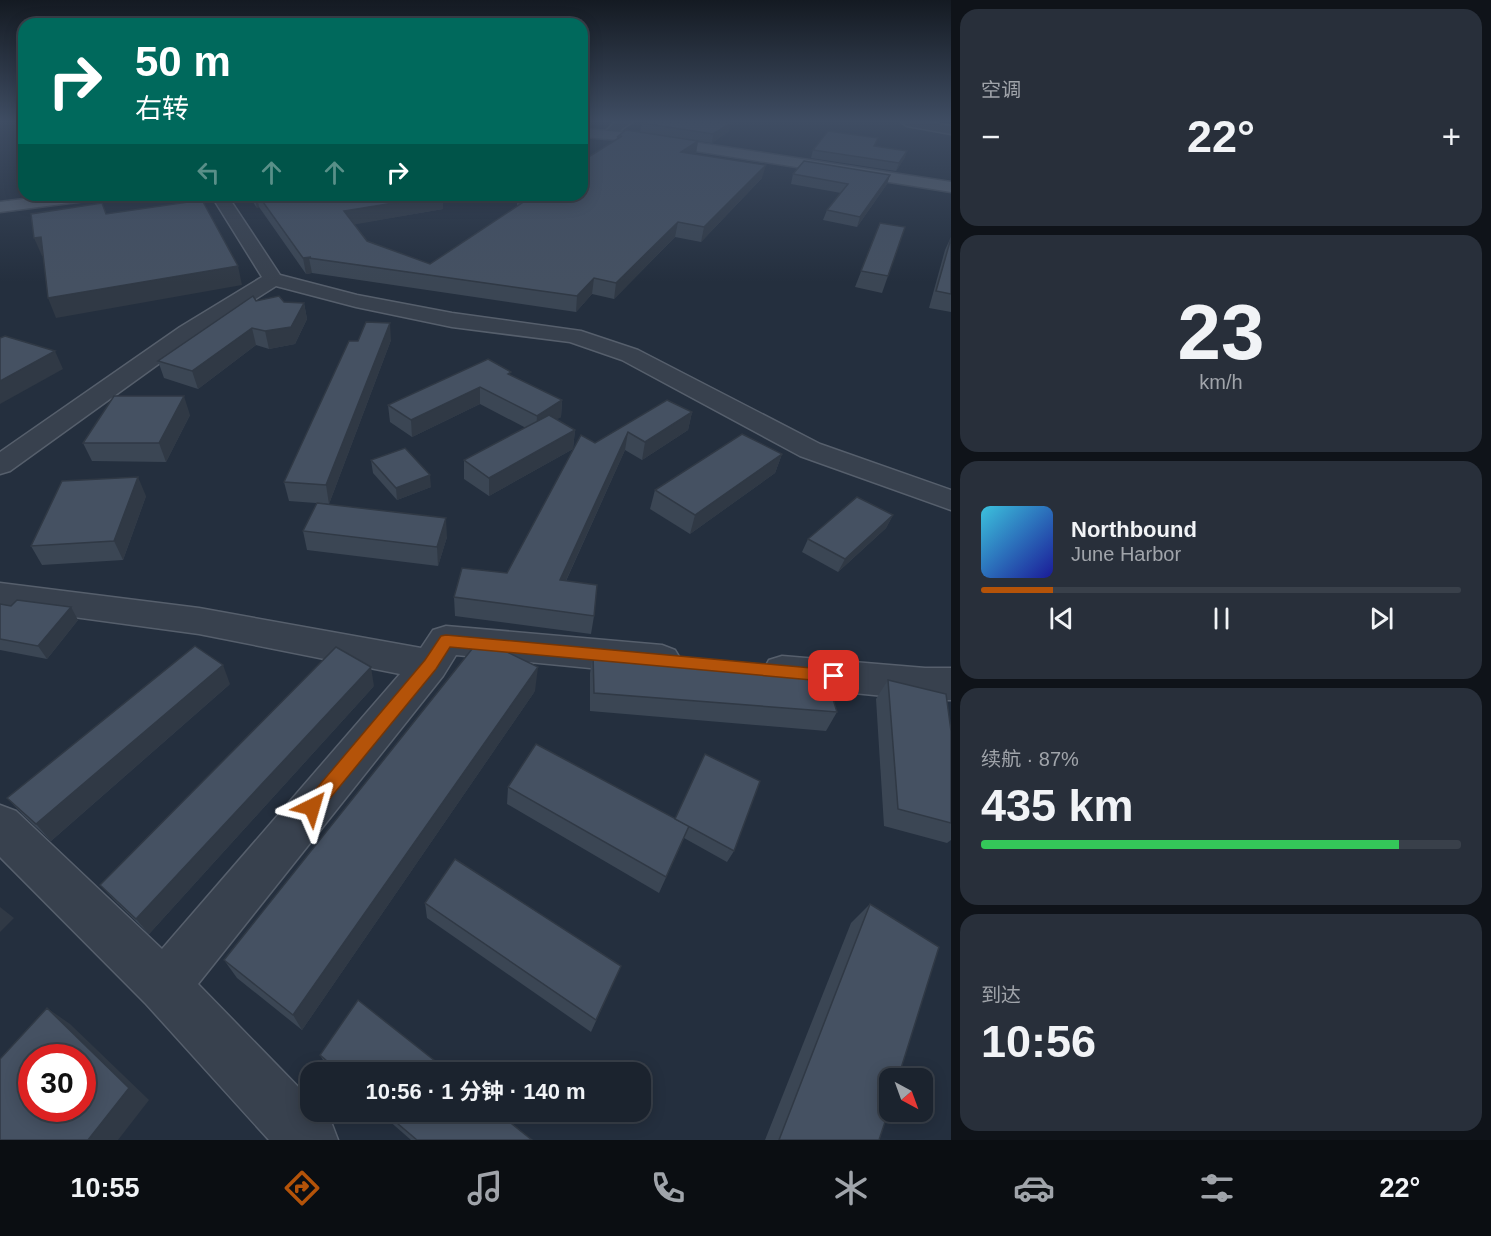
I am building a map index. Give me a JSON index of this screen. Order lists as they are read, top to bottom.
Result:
{
  "north": "bottom right",
  "page": {
    "tile": [
      "空调",
      ["23", "km/h"],
      ["续航 · 87%", "435 km"],
      ["到达", "10:56"]
    ],
    "turn": ["50 m", "右转"],
    "heat": ["−", "22°", "+"],
    "song": ["Northbound", "June Harbor"],
    "limit": "30",
    "trip": "10:56 · 1 分钟 · 140 m",
    "tabs": ["10:55", "22°"]
  }
}
